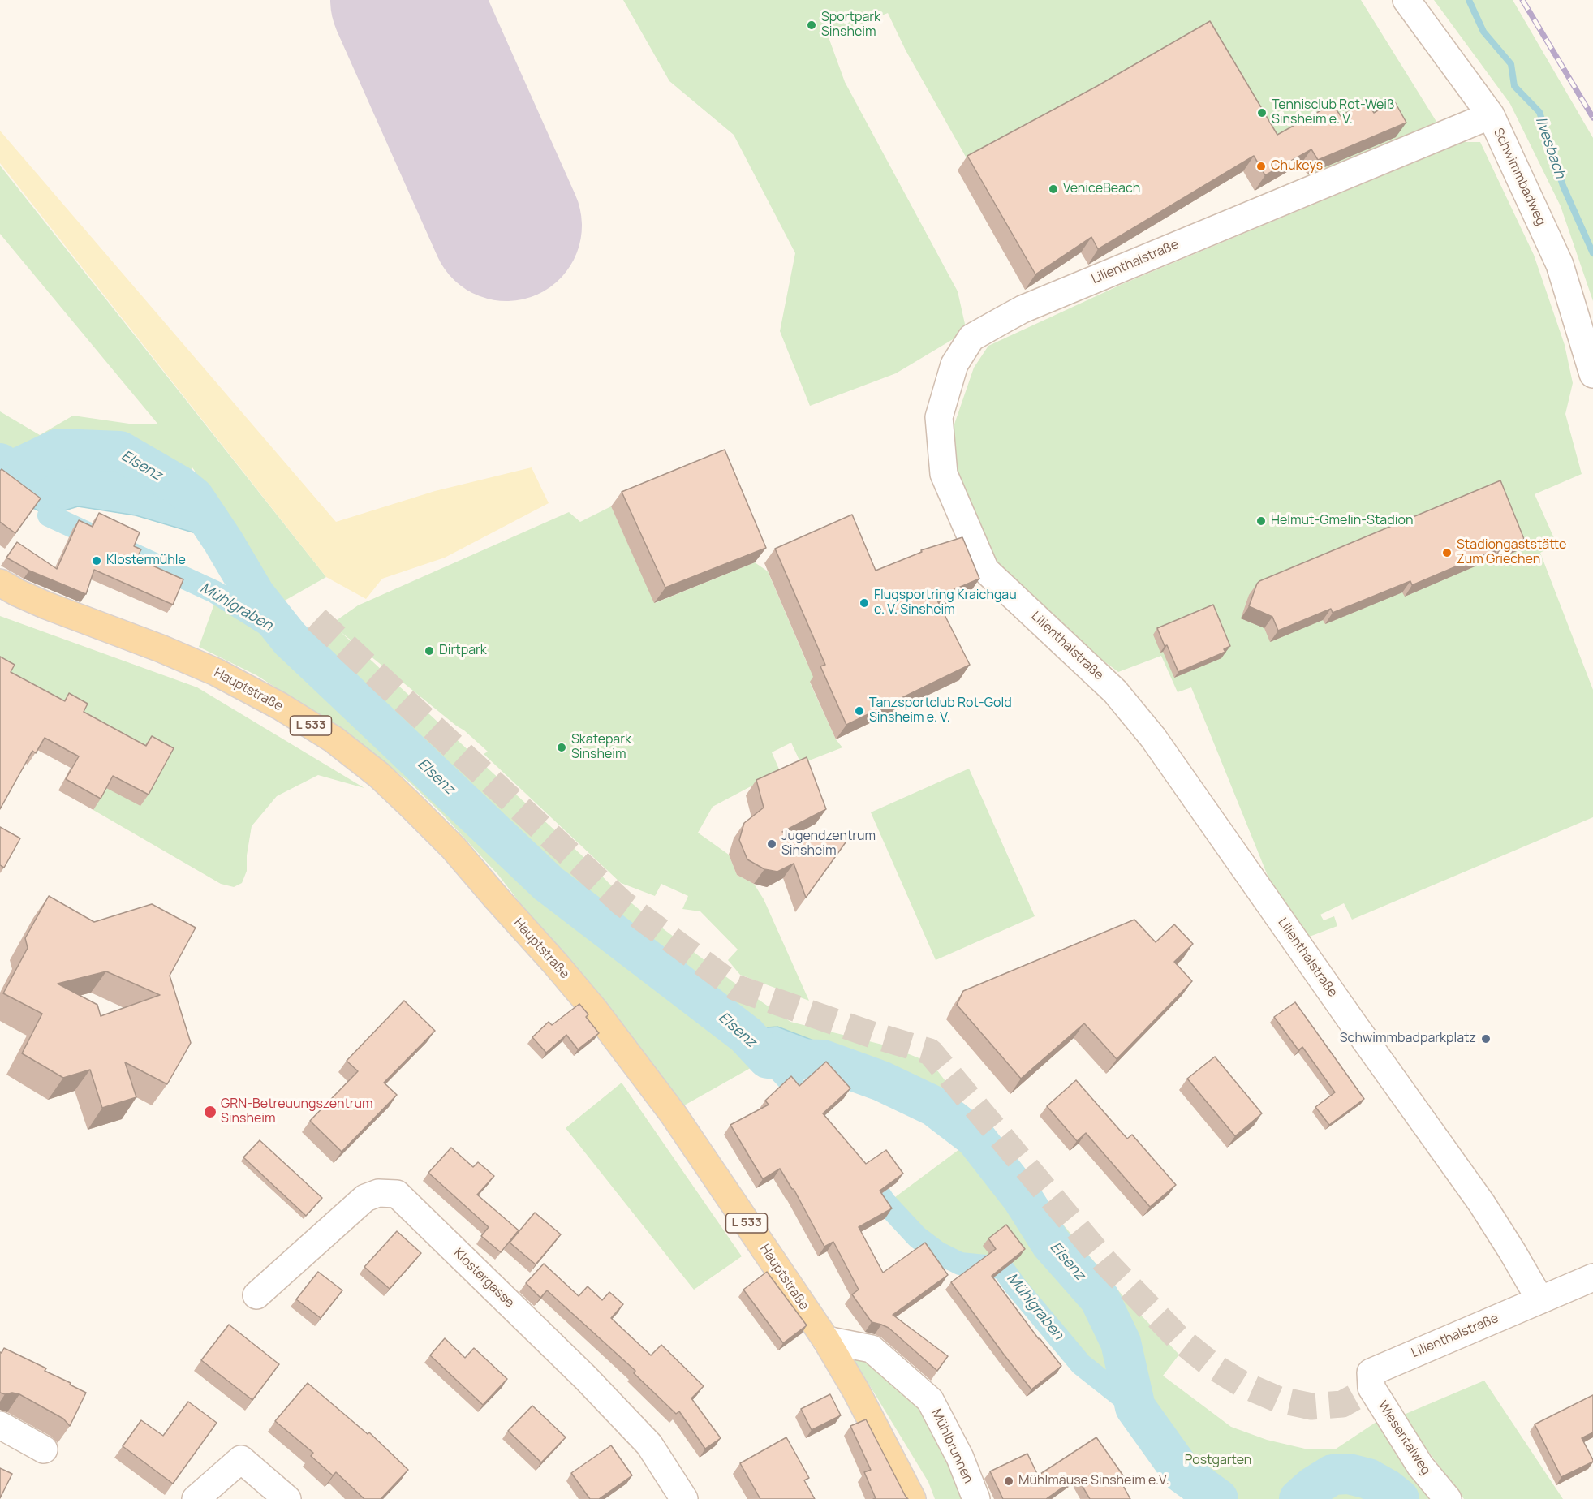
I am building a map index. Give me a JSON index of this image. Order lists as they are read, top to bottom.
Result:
{
  "streets": {
    "main road": ["Hauptstraße", "L 533"],
    "street": [
      "Schwimmbadweg",
      "Lilienthalstraße",
      "Klostergasse",
      "Wiesentalweg",
      "Mühlbrunnen"
    ]
  },
  "crossings": [
    ["Schwimmbadweg", "Lilienthalstraße"],
    ["Lilienthalstraße", "Wiesentalweg"],
    ["Hauptstraße", "Mühlbrunnen"]
  ],
  "water": ["Ilvesbach", "Elsenz", "Mühlgraben"],
  "parks": ["Postgarten"],
  "places": [
    "Sportpark Sinsheim",
    "Tennisclub Rot-Weiß Sinsheim e. V.",
    "Chukeys",
    "VeniceBeach",
    "Helmut-Gmelin-Stadion",
    "Stadiongaststätte Zum Griechen",
    "Klostermühle",
    "Flugsportring Kraichgau e. V. Sinsheim",
    "Dirtpark",
    "Tanzsportclub Rot-Gold Sinsheim e. V.",
    "Skatepark Sinsheim",
    "Jugendzentrum Sinsheim",
    "Schwimmbadparkplatz",
    "GRN-Betreuungszentrum Sinsheim",
    "Mühlmäuse Sinsheim e.V."
  ]
}
